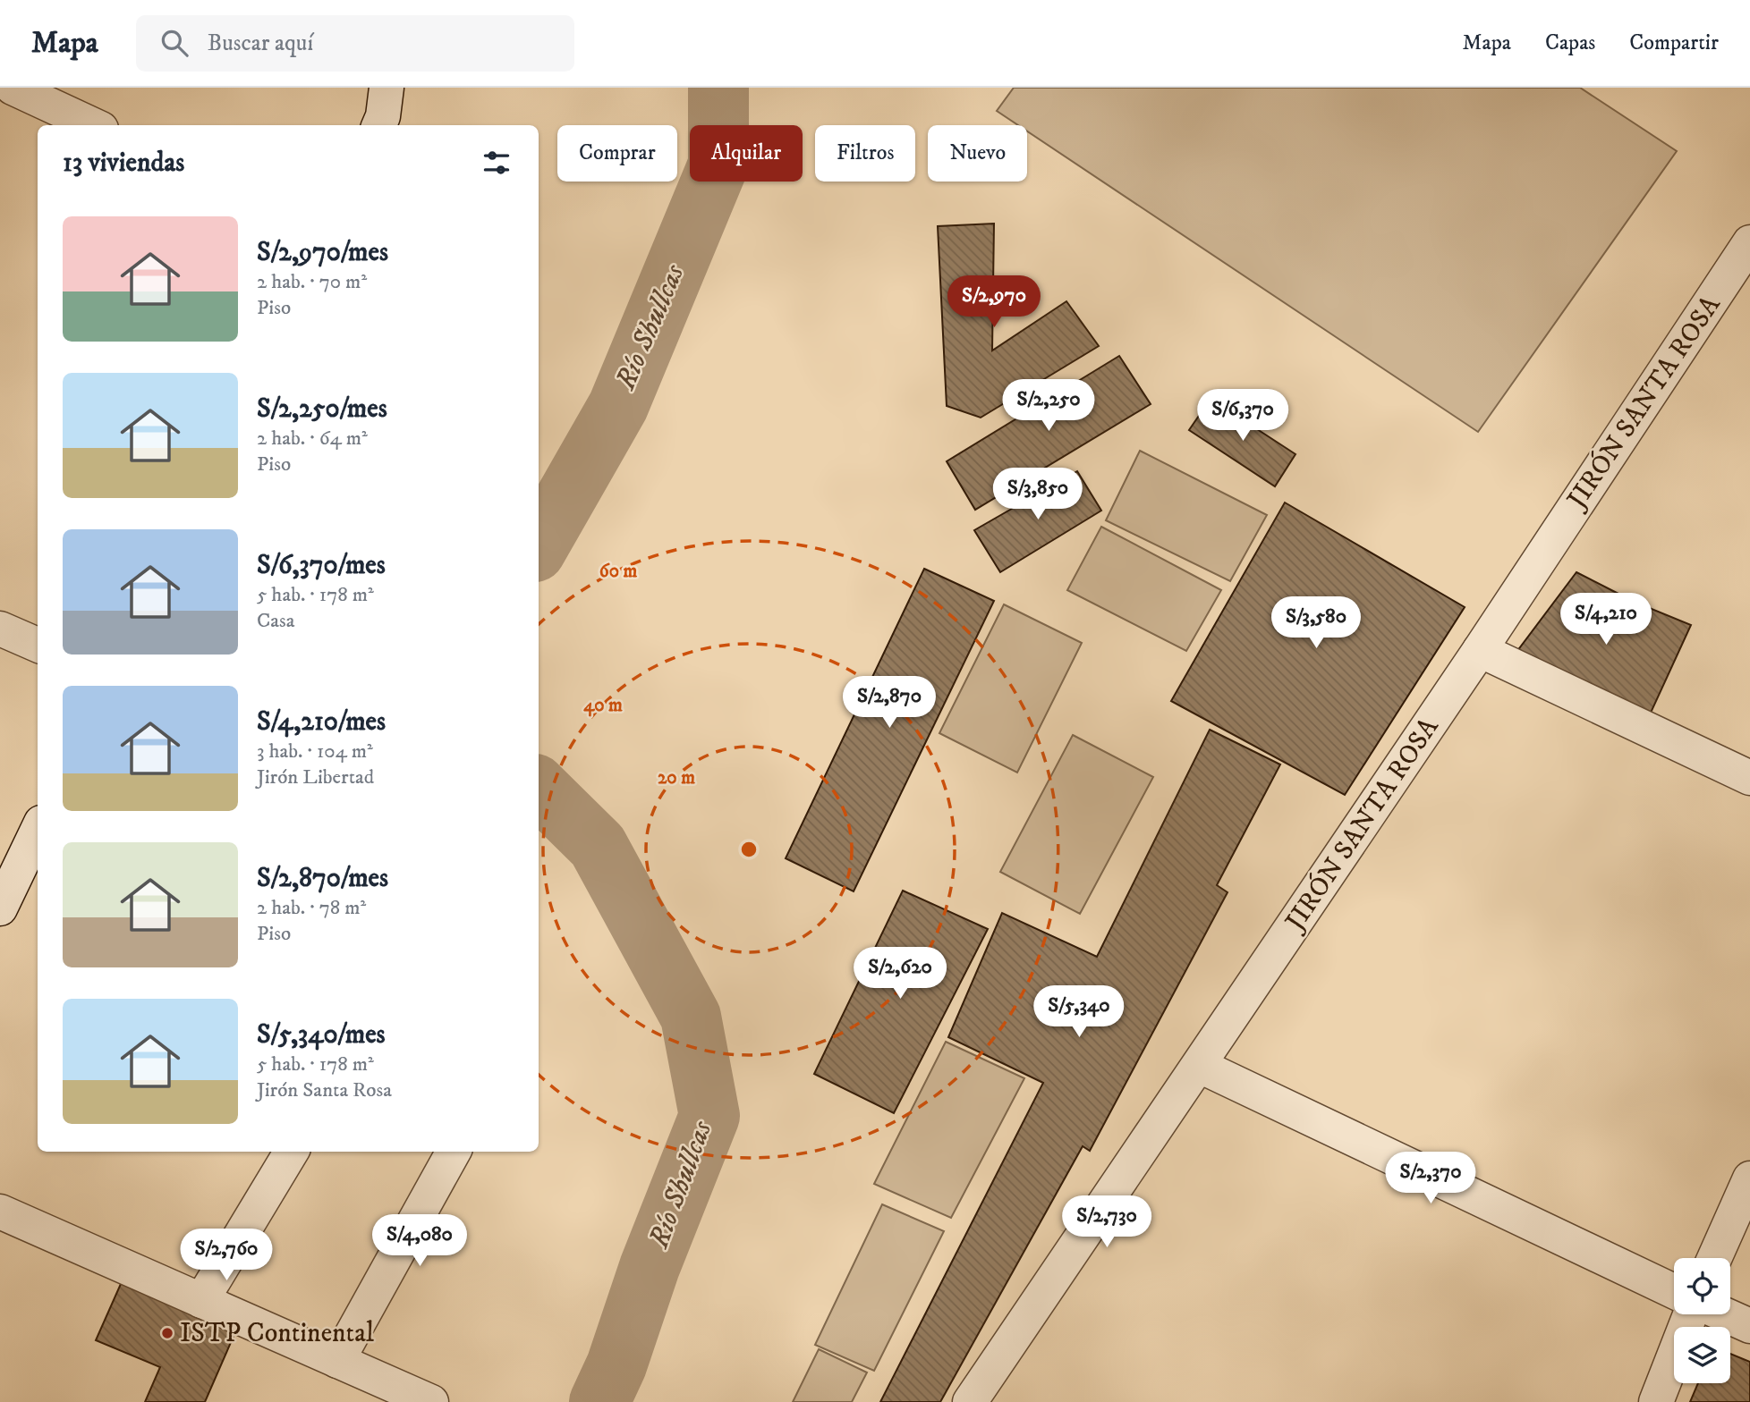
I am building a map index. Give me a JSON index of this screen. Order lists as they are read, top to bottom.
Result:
{
  "streets": {
    "street": ["JIRÓN SANTA ROSA"]
  },
  "water": ["Río Shullcas"],
  "places": ["ISTP Continental"],
  "page": {
    "header": "Mapa",
    "search": "Buscar aquí",
    "nav": ["Mapa", "Capas", "Compartir"],
    "chip": [
      "Comprar",
      "Alquilar",
      "Filtros",
      "Nuevo"
    ],
    "heading": "13 viviendas",
    "list": [
      {
        "name": "S/2,970/mes",
        "note": "2 hab. · 70 m² · Piso"
      },
      {
        "name": "S/2,250/mes",
        "note": "2 hab. · 64 m² · Piso"
      },
      {
        "name": "S/6,370/mes",
        "note": "5 hab. · 178 m² · Casa"
      },
      {
        "name": "S/4,210/mes",
        "note": "3 hab. · 104 m² · Jirón Libertad"
      },
      {
        "name": "S/2,870/mes",
        "note": "2 hab. · 78 m² · Piso"
      },
      {
        "name": "S/5,340/mes",
        "note": "5 hab. · 178 m² · Jirón Santa Rosa"
      }
    ],
    "price": [
      "S/2,970",
      "S/2,250",
      "S/6,370",
      "S/3,850",
      "S/4,210",
      "S/3,580",
      "S/2,870",
      "S/2,620",
      "S/5,340",
      "S/2,370",
      "S/2,730",
      "S/4,080",
      "S/2,760"
    ]
  },
  "rings": ["60 m", "40 m", "20 m"]
}
